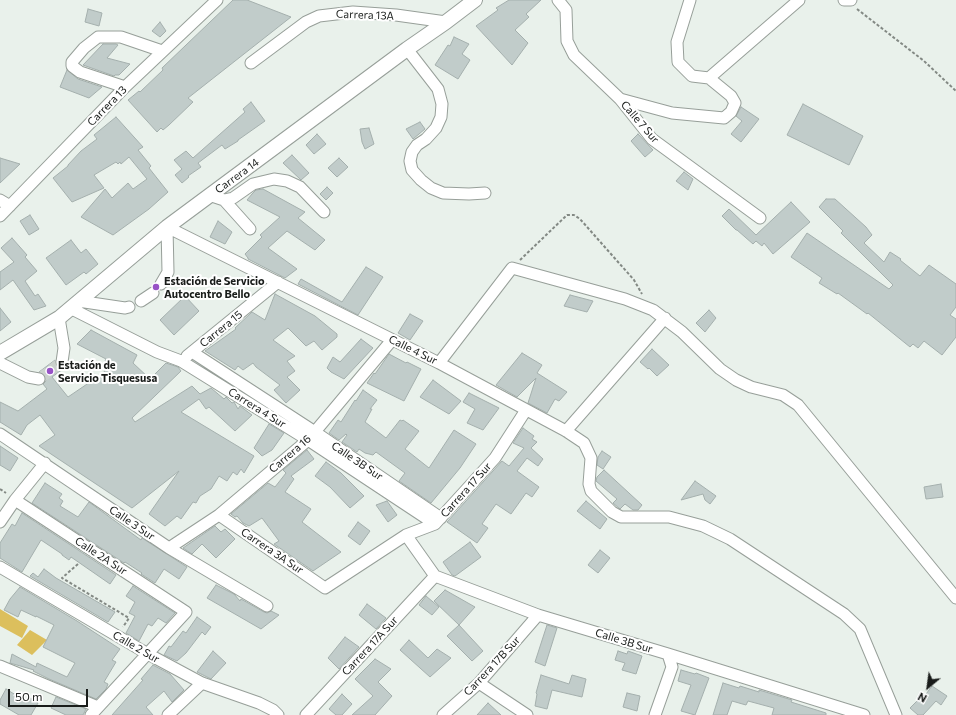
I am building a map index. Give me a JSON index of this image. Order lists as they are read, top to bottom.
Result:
{
  "streets": {
    "main road": ["Carrera 14"],
    "street": [
      "Carrera 13A",
      "Carrera 13",
      "Calle 7 Sur",
      "Carrera 15",
      "Calle 4 Sur",
      "Carrera 4 Sur",
      "Carrera 16",
      "Calle 3B Sur",
      "Carrera 17 Sur",
      "Calle 3 Sur",
      "Carrera 3A Sur",
      "Calle 2A Sur",
      "Carrera 17A Sur",
      "Calle 2 Sur",
      "Carrera 17B Sur"
    ]
  },
  "crossings": [
    ["Carrera 13A", "Carrera 14"],
    ["Carrera 14", "Calle 4 Sur"],
    ["Carrera 14", "Carrera 4 Sur"],
    ["Carrera 15", "Calle 4 Sur"],
    ["Carrera 15", "Carrera 4 Sur"],
    ["Carrera 15", "Calle 3B Sur"],
    ["Calle 4 Sur", "Carrera 16"],
    ["Calle 4 Sur", "Carrera 17 Sur"],
    ["Carrera 4 Sur", "Carrera 16"],
    ["Carrera 4 Sur", "Calle 3B Sur"],
    ["Carrera 16", "Calle 3B Sur"],
    ["Carrera 16", "Calle 3 Sur"],
    ["Carrera 16", "Carrera 3A Sur"],
    ["Calle 3B Sur", "Carrera 17 Sur"],
    ["Calle 3B Sur", "Carrera 17A Sur"],
    ["Calle 3B Sur", "Carrera 17B Sur"],
    ["Carrera 17 Sur", "Carrera 3A Sur"],
    ["Calle 2A Sur", "Calle 2 Sur"]
  ],
  "places": ["Estación de Servicio Autocentro Bello", "Estación de Servicio Tisquesusa"],
  "scale_bar": "50 m",
  "north": "bottom left"
}
